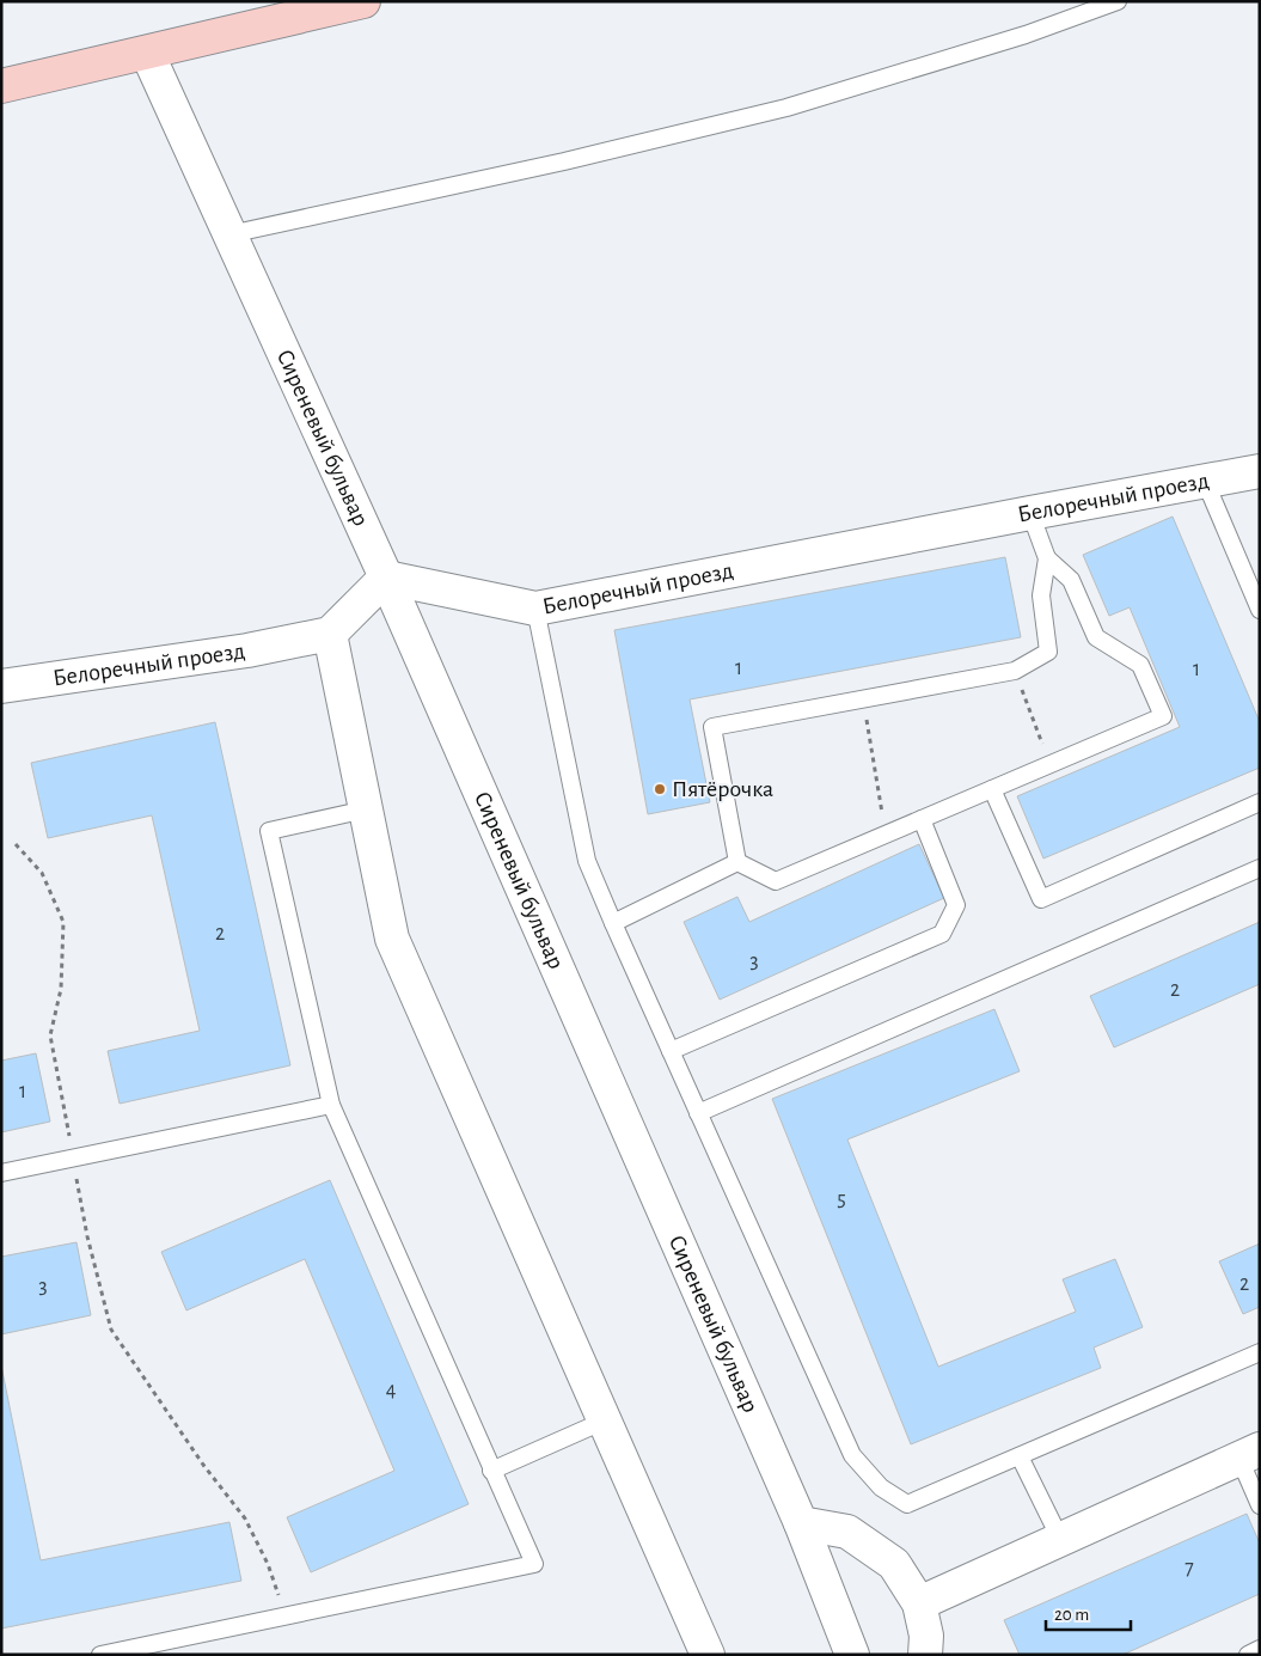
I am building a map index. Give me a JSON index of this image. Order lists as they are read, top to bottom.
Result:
{
  "streets": {
    "street": ["Сиреневый бульвар", "Белоречный проезд"]
  },
  "crossings": [
    ["Сиреневый бульвар", "Белоречный проезд"]
  ],
  "places": ["Пятёрочка"],
  "house_numbers": [
    "1",
    "1",
    "2",
    "3",
    "2",
    "1",
    "5",
    "2",
    "3",
    "4",
    "7"
  ],
  "scale_bar": "20 m"
}
